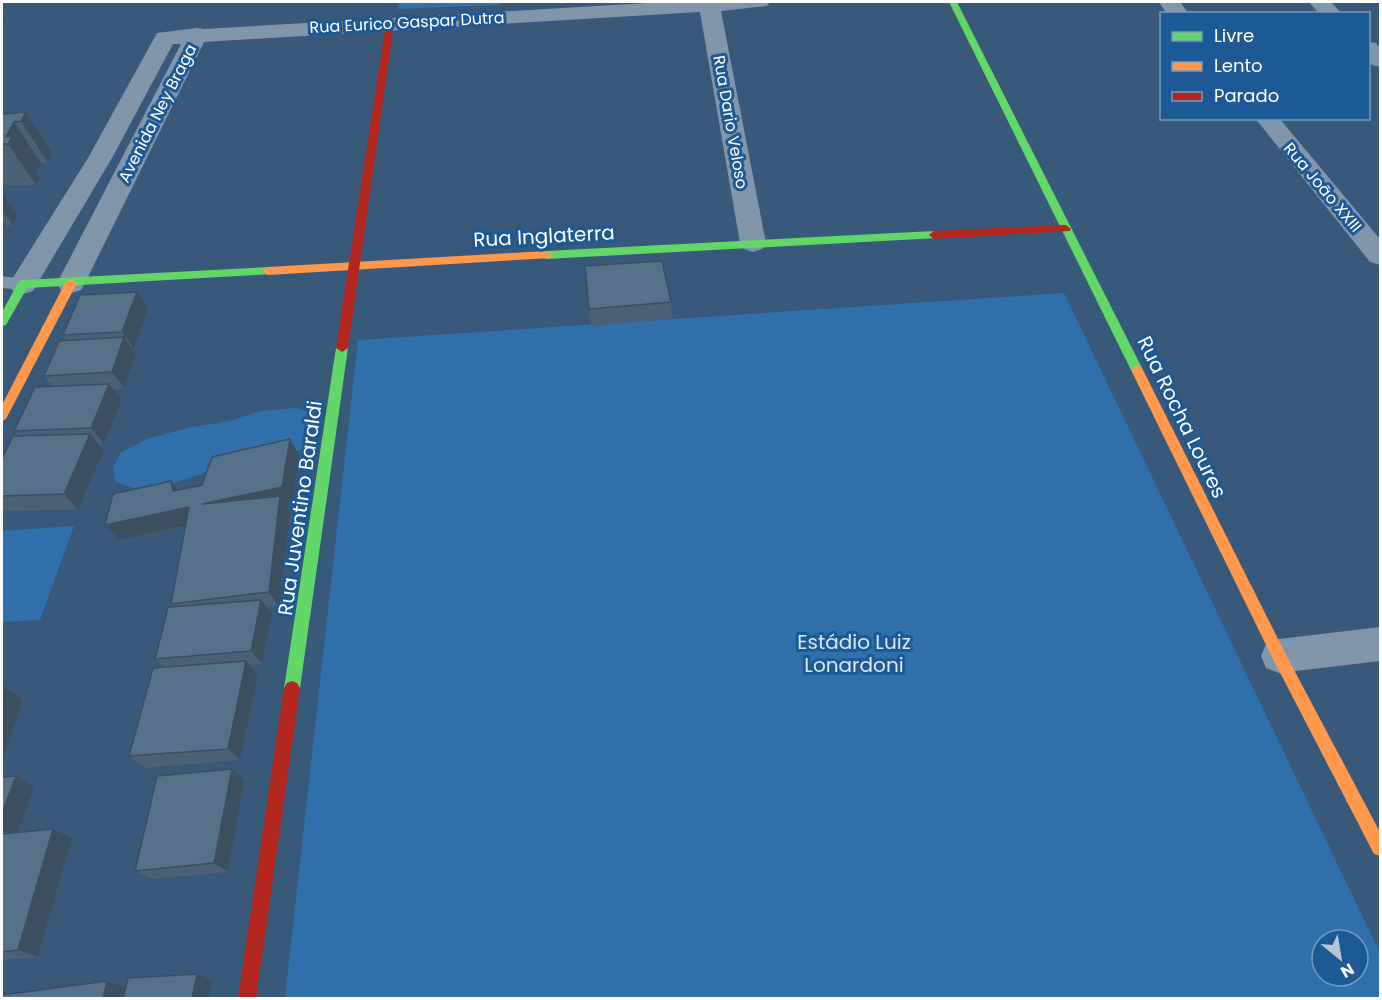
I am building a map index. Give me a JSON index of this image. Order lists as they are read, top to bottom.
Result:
{
  "streets": {
    "street": [
      "Rua Eurico Gaspar Dutra",
      "Avenida Ney Braga",
      "Rua Dario Veloso",
      "Rua João XXIII",
      "Rua Inglaterra",
      "Rua Rocha Loures",
      "Rua Juventino Baraldi"
    ]
  },
  "crossings": [
    ["Rua Eurico Gaspar Dutra", "Avenida Ney Braga"],
    ["Rua Eurico Gaspar Dutra", "Rua Dario Veloso"],
    ["Rua Eurico Gaspar Dutra", "Rua Juventino Baraldi"],
    ["Avenida Ney Braga", "Rua Inglaterra"],
    ["Rua Dario Veloso", "Rua Inglaterra"],
    ["Rua Inglaterra", "Rua Rocha Loures"],
    ["Rua Inglaterra", "Rua Juventino Baraldi"]
  ],
  "parks": ["Estádio Luiz Lonardoni"],
  "legend": ["Livre", "Lento", "Parado"],
  "north": "bottom right"
}
